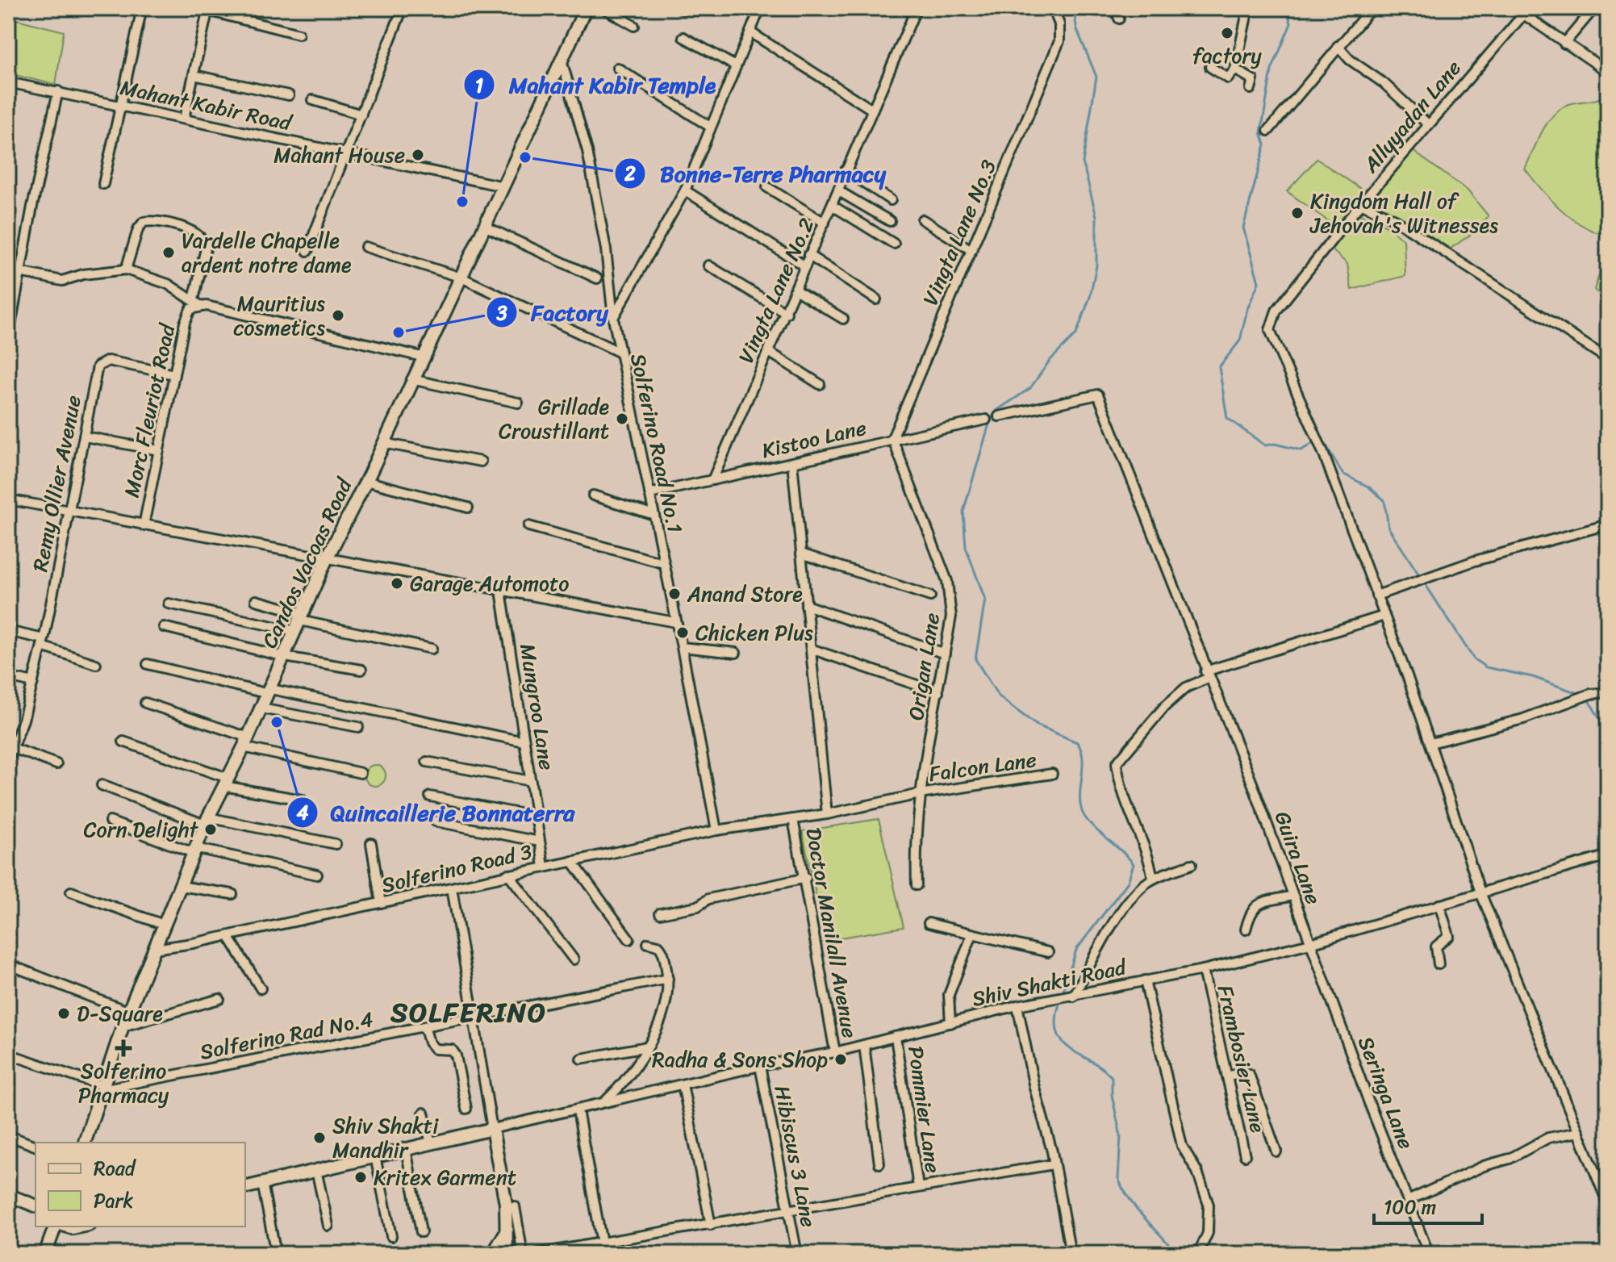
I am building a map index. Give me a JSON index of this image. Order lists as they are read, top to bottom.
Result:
{
  "streets": {
    "main road": ["Candos Vacoas Road"],
    "street": [
      "Mahant Kabir Road",
      "Allyyadan Lane",
      "Vingta Lane No.3",
      "Vingta Lane No.2",
      "Morc Fleuriot Road",
      "Kistoo Lane",
      "Solferino Road No.1",
      "Remy Ollier Avenue",
      "Origan Lane",
      "Mungroo Lane",
      "Falcon Lane",
      "Guira Lane",
      "Solferino Road 3",
      "Doctor Manilall Avenue",
      "Shiv Shakti Road",
      "Solferino Rad No.4",
      "Frambosier Lane",
      "Seringa Lane",
      "Pommier Lane",
      "Hibiscus 3 Lane"
    ]
  },
  "crossings": [
    ["Mahant Kabir Road", "Candos Vacoas Road"],
    ["Vingta Lane No.3", "Kistoo Lane"],
    ["Vingta Lane No.3", "Origan Lane"],
    ["Vingta Lane No.2", "Kistoo Lane"],
    ["Morc Fleuriot Road", "Remy Ollier Avenue"],
    ["Morc Fleuriot Road", "Candos Vacoas Road"],
    ["Kistoo Lane", "Solferino Road No.1"],
    ["Kistoo Lane", "Origan Lane"],
    ["Solferino Road No.1", "Candos Vacoas Road"],
    ["Solferino Road No.1", "Solferino Road 3"],
    ["Candos Vacoas Road", "Solferino Road 3"],
    ["Candos Vacoas Road", "Solferino Rad No.4"],
    ["Origan Lane", "Falcon Lane"],
    ["Origan Lane", "Solferino Road 3"],
    ["Mungroo Lane", "Solferino Road 3"],
    ["Falcon Lane", "Solferino Road 3"],
    ["Guira Lane", "Shiv Shakti Road"],
    ["Guira Lane", "Seringa Lane"],
    ["Solferino Road 3", "Doctor Manilall Avenue"],
    ["Doctor Manilall Avenue", "Shiv Shakti Road"],
    ["Shiv Shakti Road", "Frambosier Lane"],
    ["Shiv Shakti Road", "Seringa Lane"],
    ["Shiv Shakti Road", "Pommier Lane"],
    ["Shiv Shakti Road", "Hibiscus 3 Lane"]
  ],
  "districts": ["SOLFERINO"],
  "places": {
    "other": [
      "factory",
      "Mahant House",
      "Bonne-Terre Pharmacy",
      "Mahant Kabir Temple",
      "Kingdom Hall of Jehovah's Witnesses",
      "Vardelle Chapelle ardent notre dame",
      "Mauritius cosmetics",
      "Factory",
      "Grillade Croustillant",
      "Garage Automoto",
      "Anand Store",
      "Chicken Plus",
      "Quincaillerie Bonnaterra",
      "Corn Delight",
      "D-Square",
      "Radha & Sons Shop",
      "Shiv Shakti Mandhir",
      "Kritex Garment"
    ],
    "health": ["Solferino Pharmacy"]
  },
  "legend": ["Road", "Park"],
  "scale_bar": "100 m"
}
